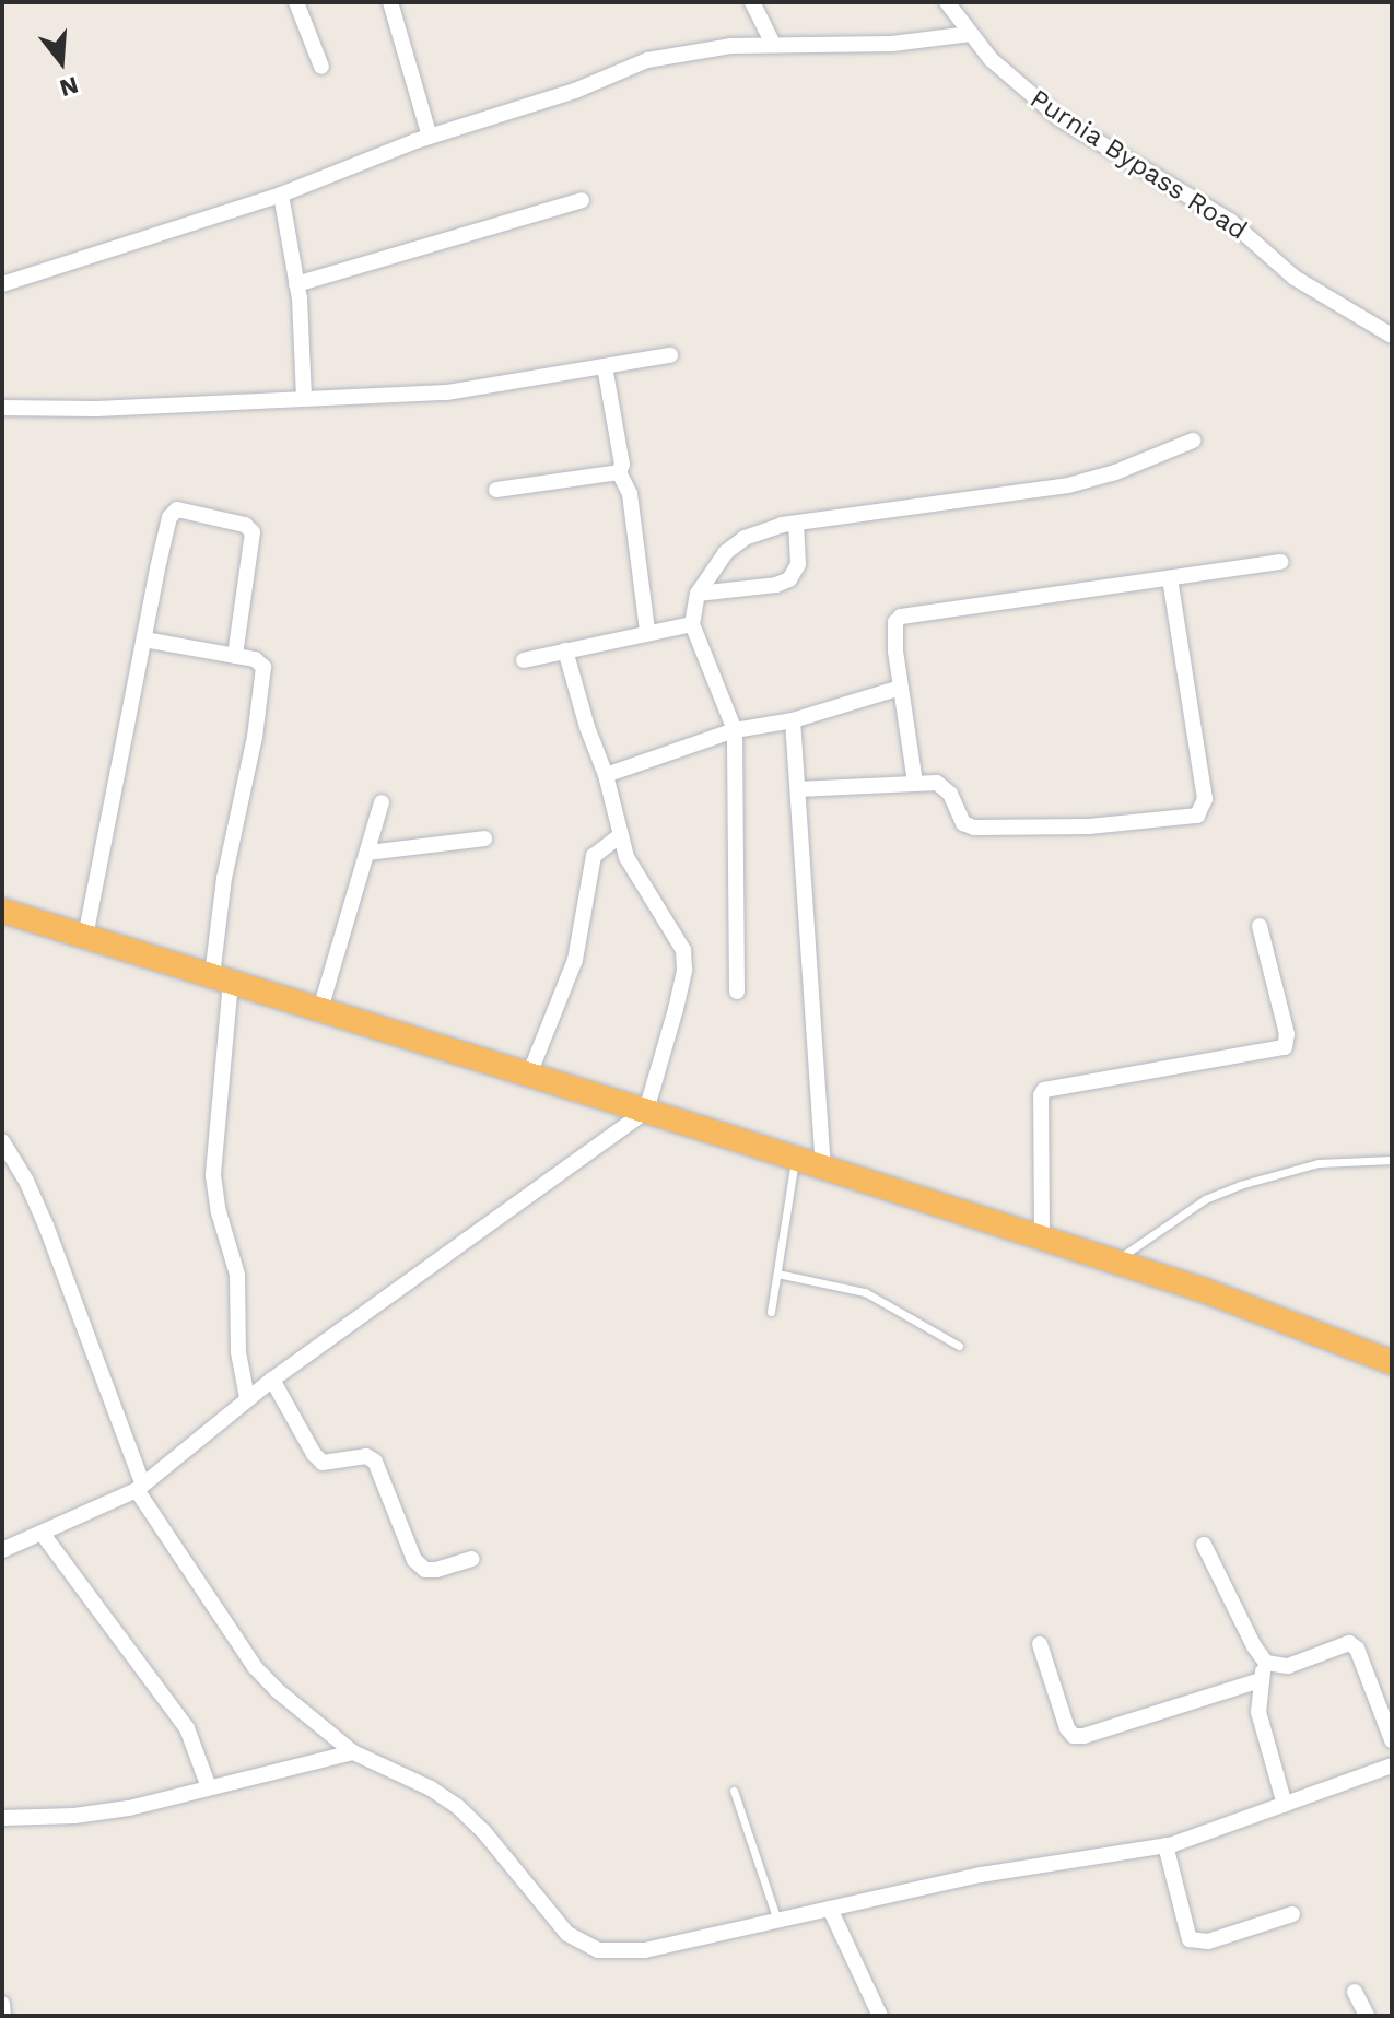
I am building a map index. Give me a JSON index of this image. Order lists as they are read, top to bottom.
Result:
{
  "streets": {
    "street": ["Purnia Bypass Road"]
  },
  "north": "bottom"
}
